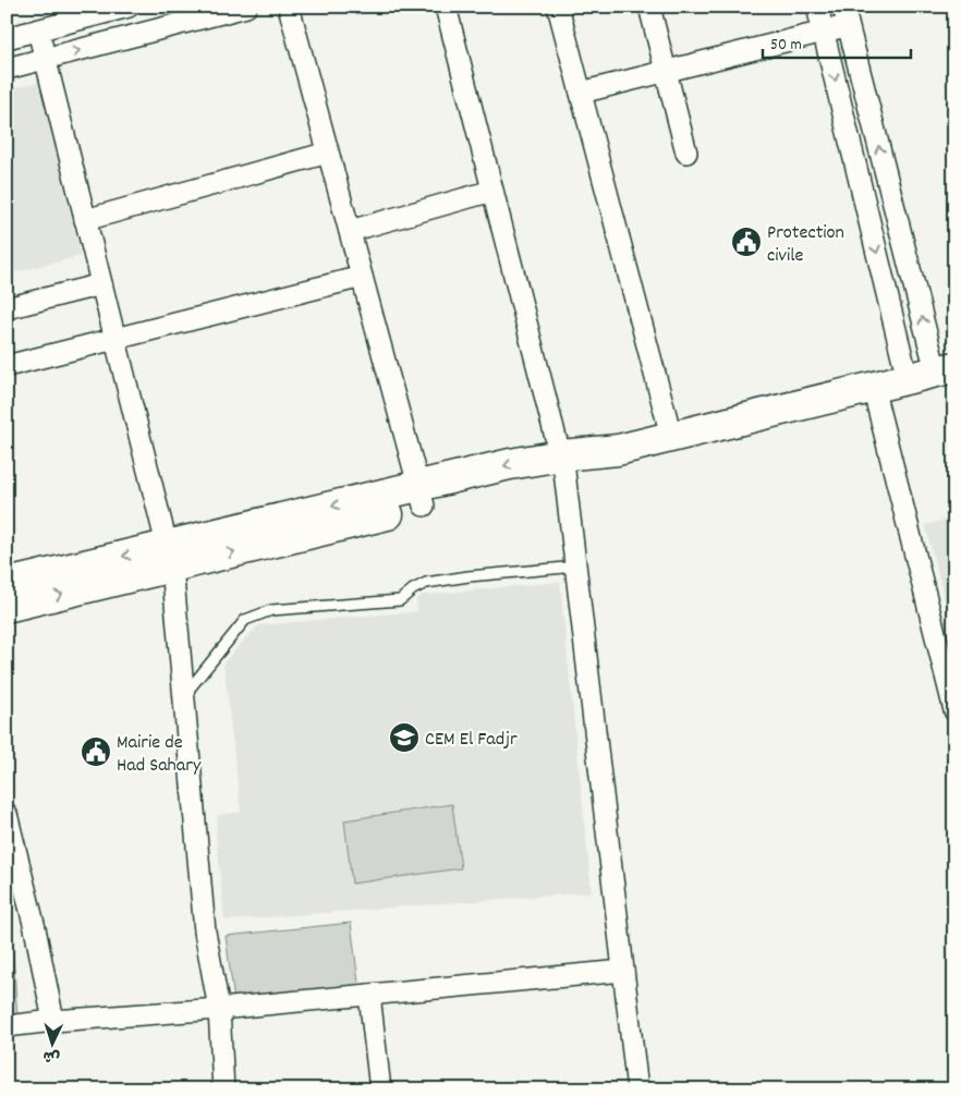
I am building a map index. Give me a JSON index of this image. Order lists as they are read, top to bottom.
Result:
{
  "places": {
    "public building": ["Protection civile", "Mairie de Had Sahary"],
    "school or university": ["CEM El Fadjr"]
  },
  "scale_bar": "50 m",
  "north": "bottom"
}
